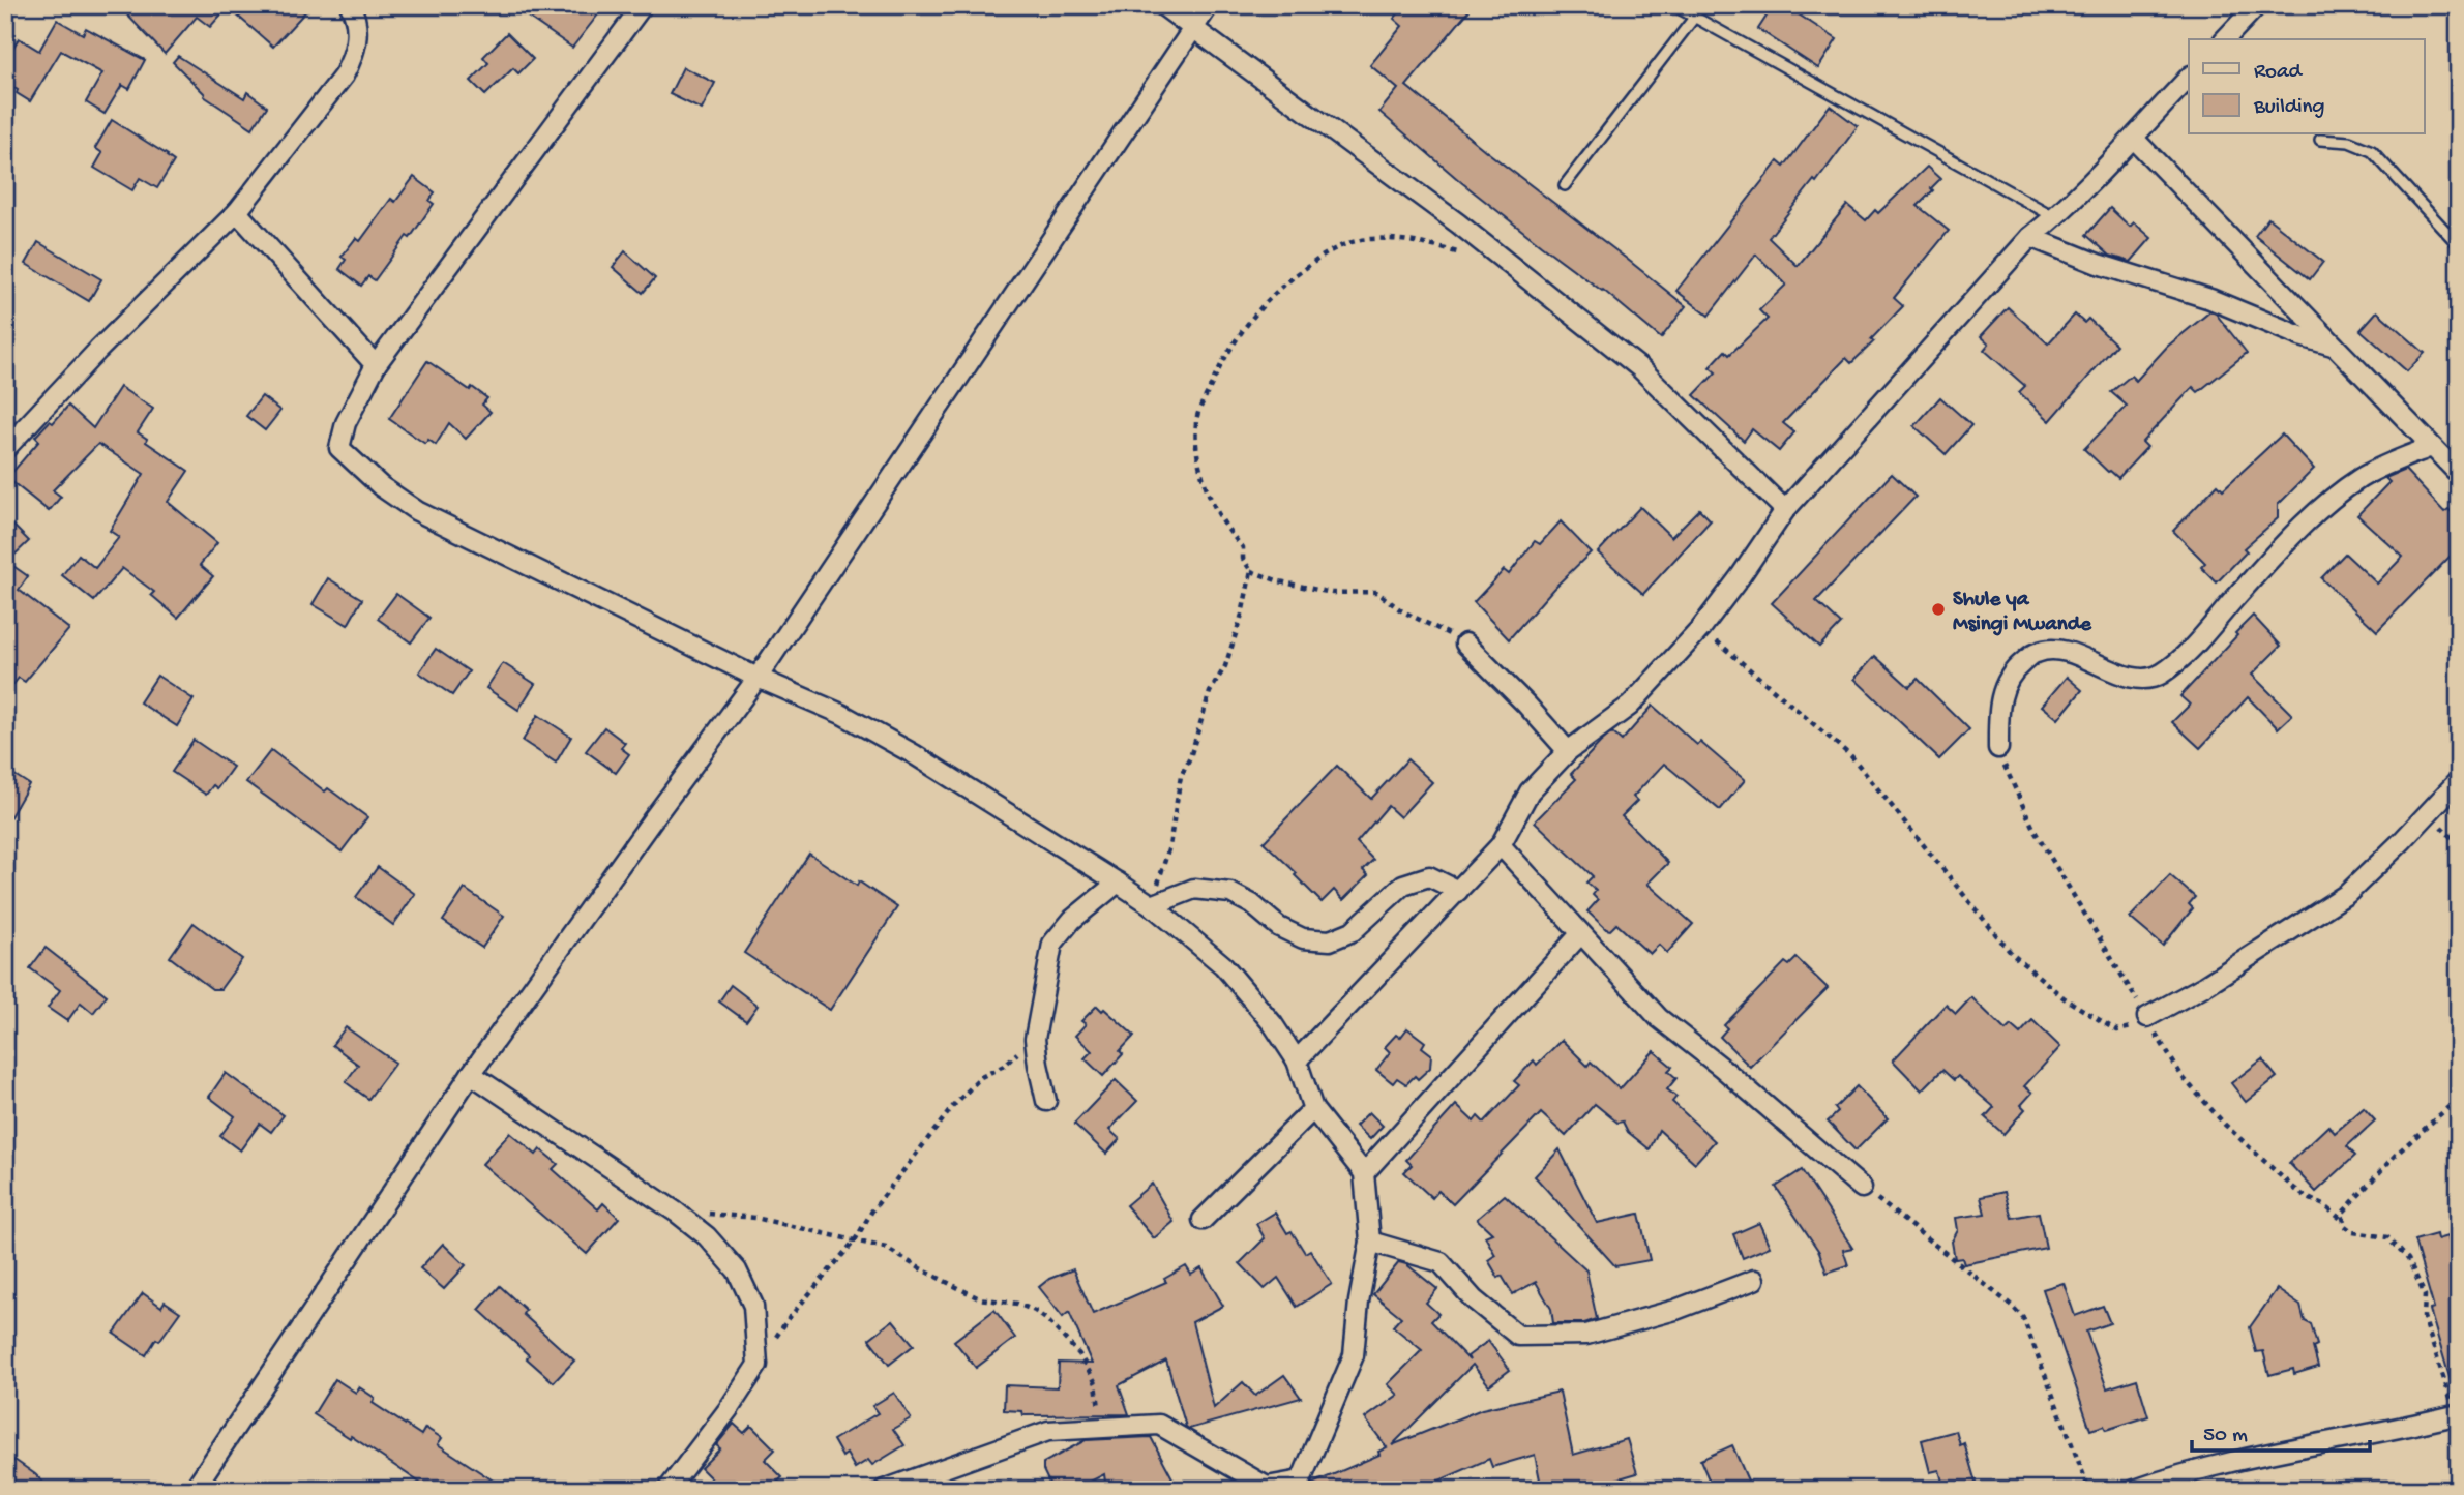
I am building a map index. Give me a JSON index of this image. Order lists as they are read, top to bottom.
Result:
{
  "places": ["Shule ya Msingi Mwande"],
  "legend": ["Road", "Building"],
  "scale_bar": "50 m"
}
